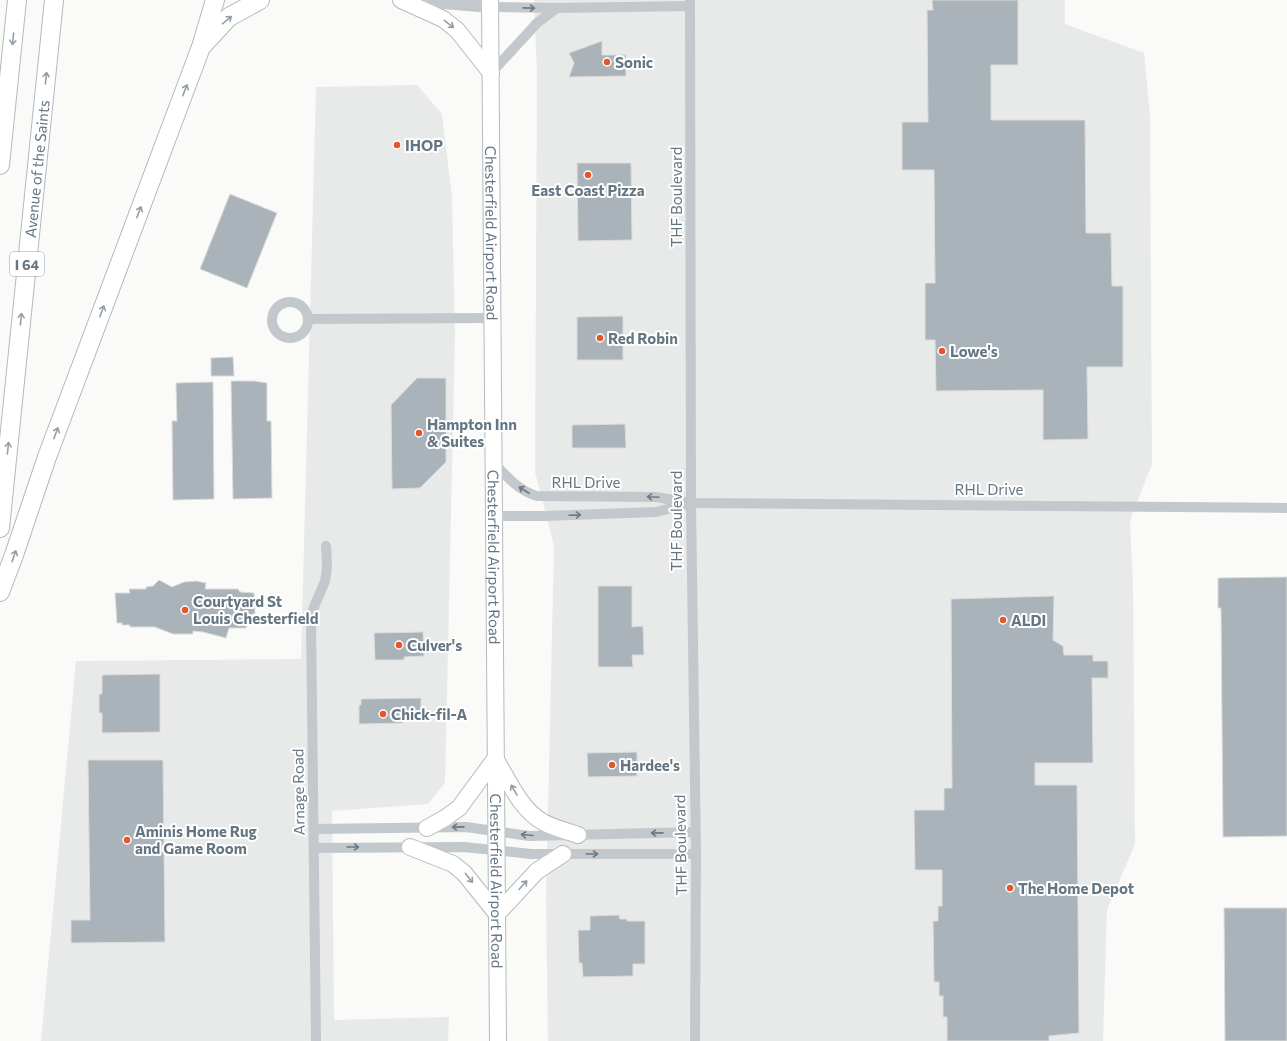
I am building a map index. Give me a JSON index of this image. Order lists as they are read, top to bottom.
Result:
{
  "streets": {
    "highway": ["Avenue of the Saints", "I 64"],
    "main road": ["Chesterfield Airport Road"],
    "street": ["THF Boulevard", "RHL Drive", "Arnage Road"]
  },
  "crossings": [
    ["THF Boulevard", "RHL Drive"],
    ["Chesterfield Airport Road", "RHL Drive"]
  ],
  "places": [
    "Sonic",
    "IHOP",
    "East Coast Pizza",
    "Red Robin",
    "Lowe's",
    "Hampton Inn & Suites",
    "Courtyard St Louis Chesterfield",
    "ALDI",
    "Culver's",
    "Chick-fil-A",
    "Hardee's",
    "Aminis Home Rug and Game Room",
    "The Home Depot"
  ]
}
